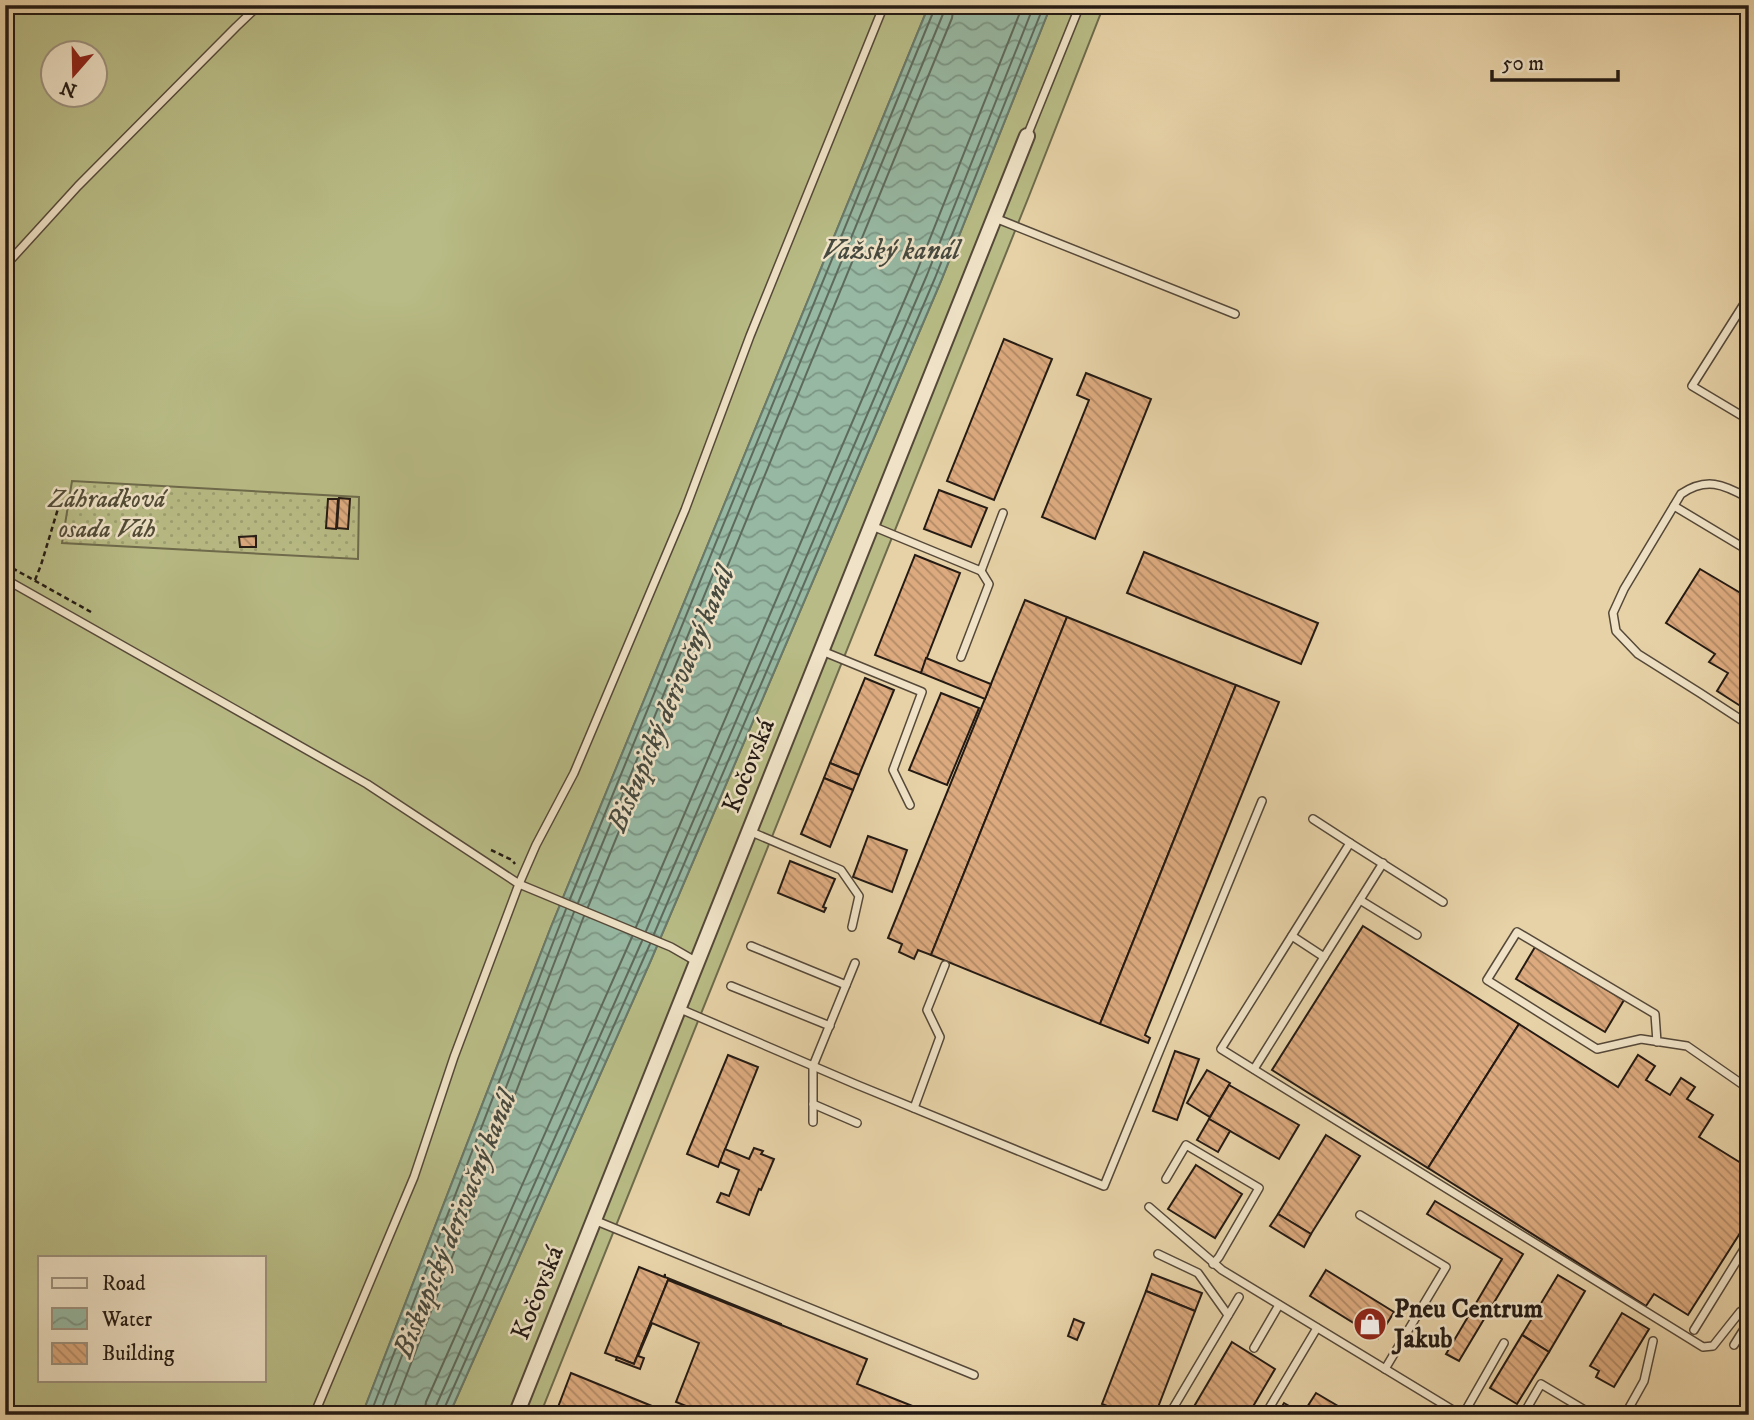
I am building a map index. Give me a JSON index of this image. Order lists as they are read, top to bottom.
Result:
{
  "streets": {
    "street": ["Kočovská"]
  },
  "water": ["Važský kanál", "Biskupický derivačný kanál"],
  "parks": ["Záhradková osada Váh"],
  "places": {
    "shop": ["Pneu Centrum Jakub"]
  },
  "legend": ["Road", "Water", "Building"],
  "scale_bar": "50 m",
  "north": "bottom"
}
